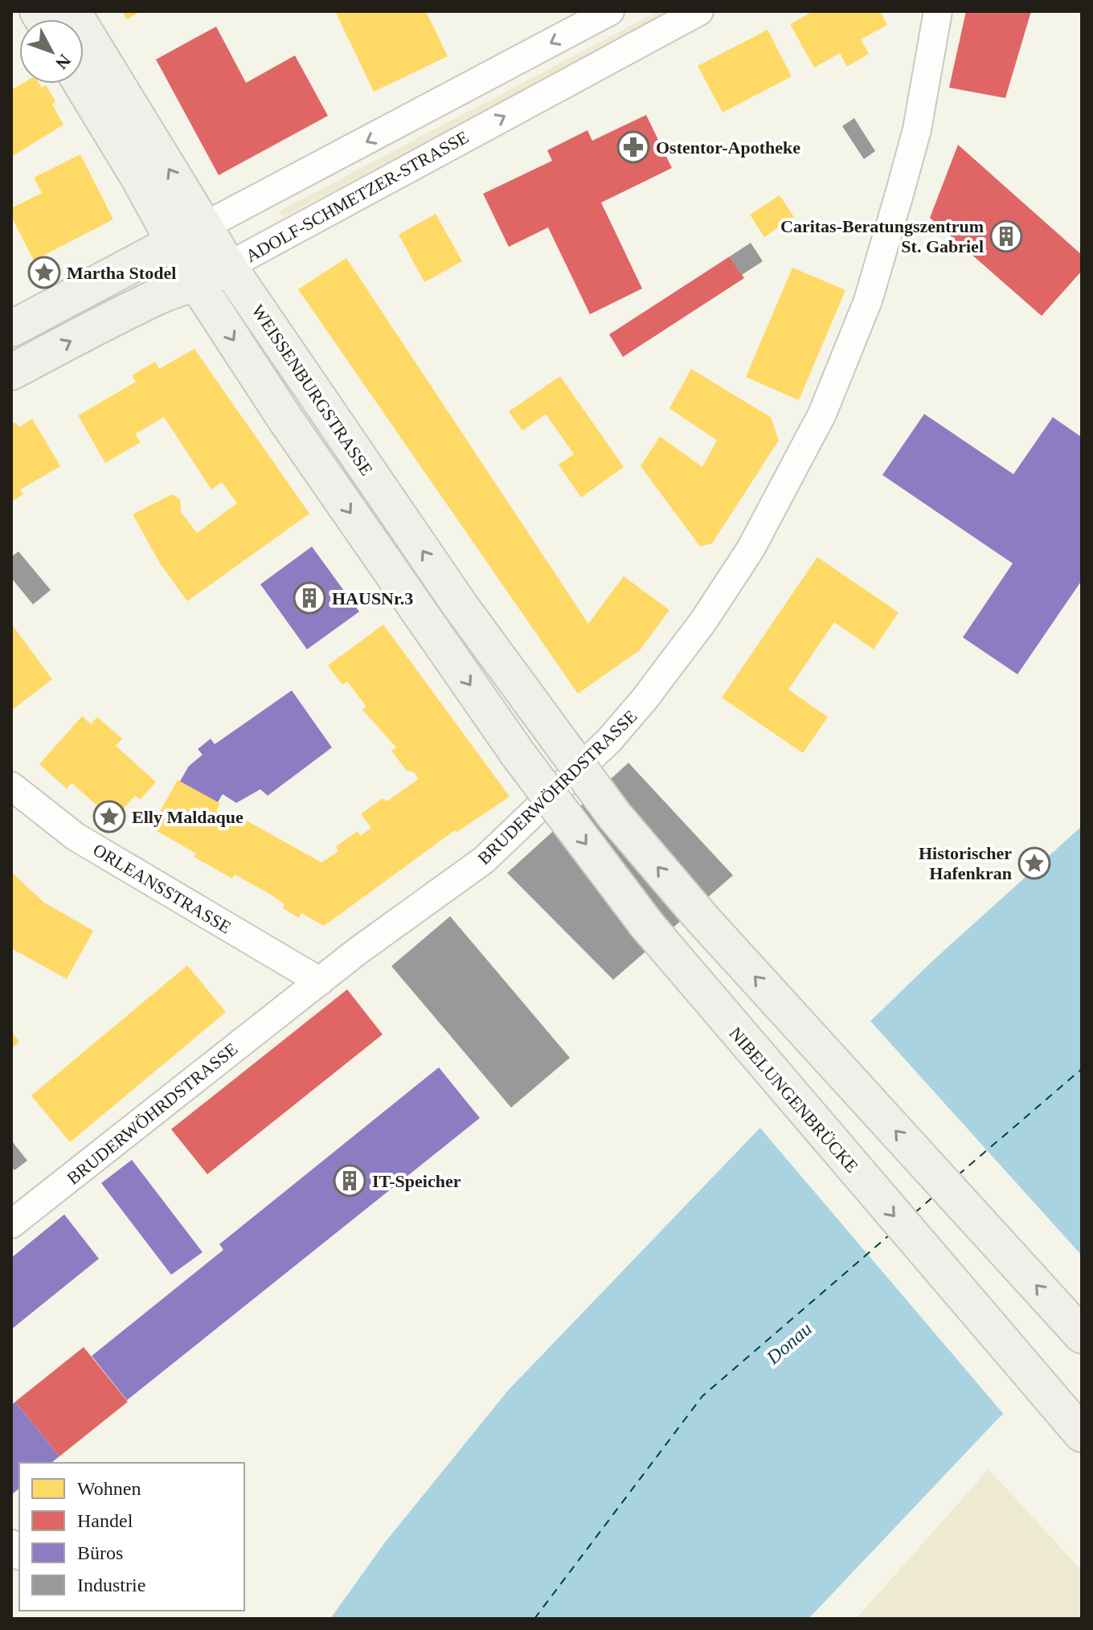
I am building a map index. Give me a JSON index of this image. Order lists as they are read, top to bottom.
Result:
{
  "streets": {
    "main road": ["ADOLF-SCHMETZER-STRASSE", "WEISSENBURGSTRASSE", "NIBELUNGENBRÜCKE"],
    "street": ["BRUDERWÖHRDSTRASSE", "ORLEANSSTRASSE"]
  },
  "crossings": [
    ["ADOLF-SCHMETZER-STRASSE", "WEISSENBURGSTRASSE"],
    ["WEISSENBURGSTRASSE", "NIBELUNGENBRÜCKE"],
    ["BRUDERWÖHRDSTRASSE", "ORLEANSSTRASSE"]
  ],
  "one_way": ["NIBELUNGENBRÜCKE"],
  "water": ["Donau"],
  "places": {
    "pharmacy": ["Ostentor-Apotheke"],
    "building": ["Caritas-Beratungszentrum St. Gabriel", "HAUSNr.3", "IT-Speicher"],
    "place": ["Martha Stodel", "Elly Maldaque", "Historischer Hafenkran"]
  },
  "legend": [
    "Wohnen",
    "Handel",
    "Büros",
    "Industrie"
  ],
  "north": "bottom right"
}
